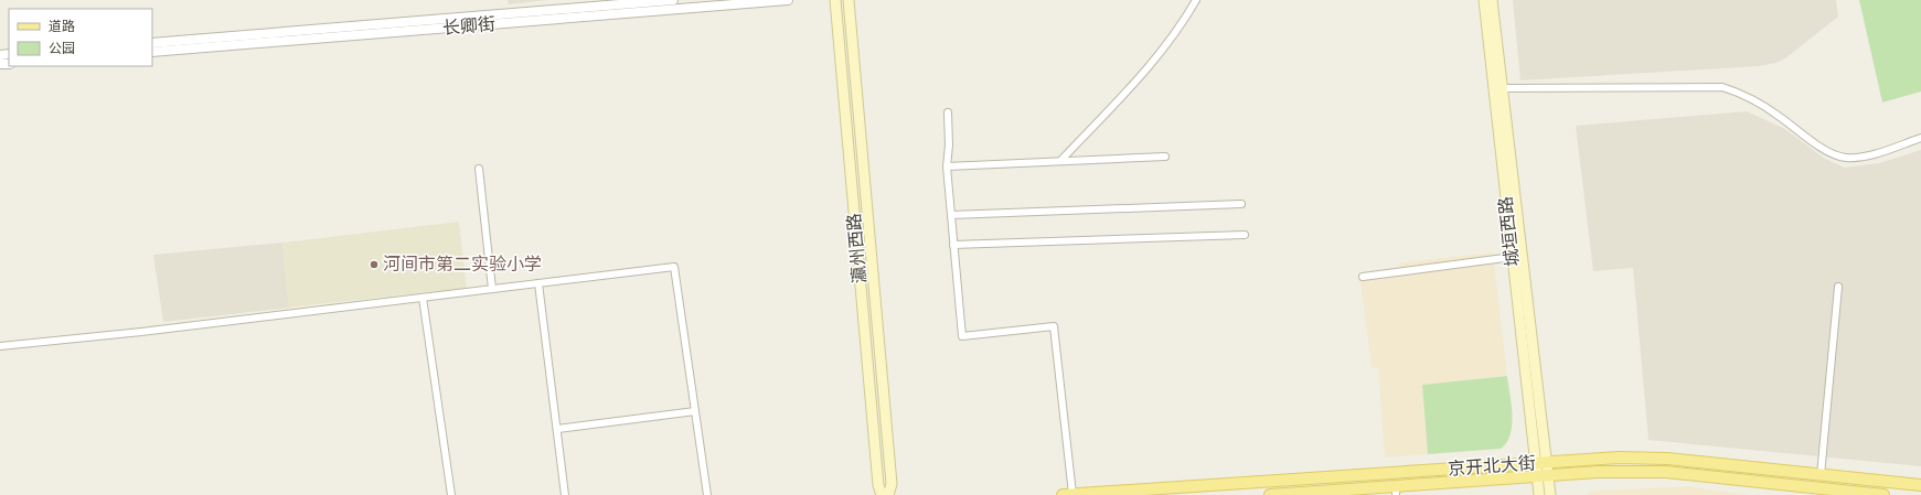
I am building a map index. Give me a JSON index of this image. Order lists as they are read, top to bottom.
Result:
{
  "streets": {
    "main road": ["城垣西路", "瀛州西路", "京开北大街"],
    "street": ["长卿街"]
  },
  "crossings": [
    ["城垣西路", "京开北大街"]
  ],
  "places": ["河间市第二实验小学"],
  "legend": ["道路", "公园"]
}
